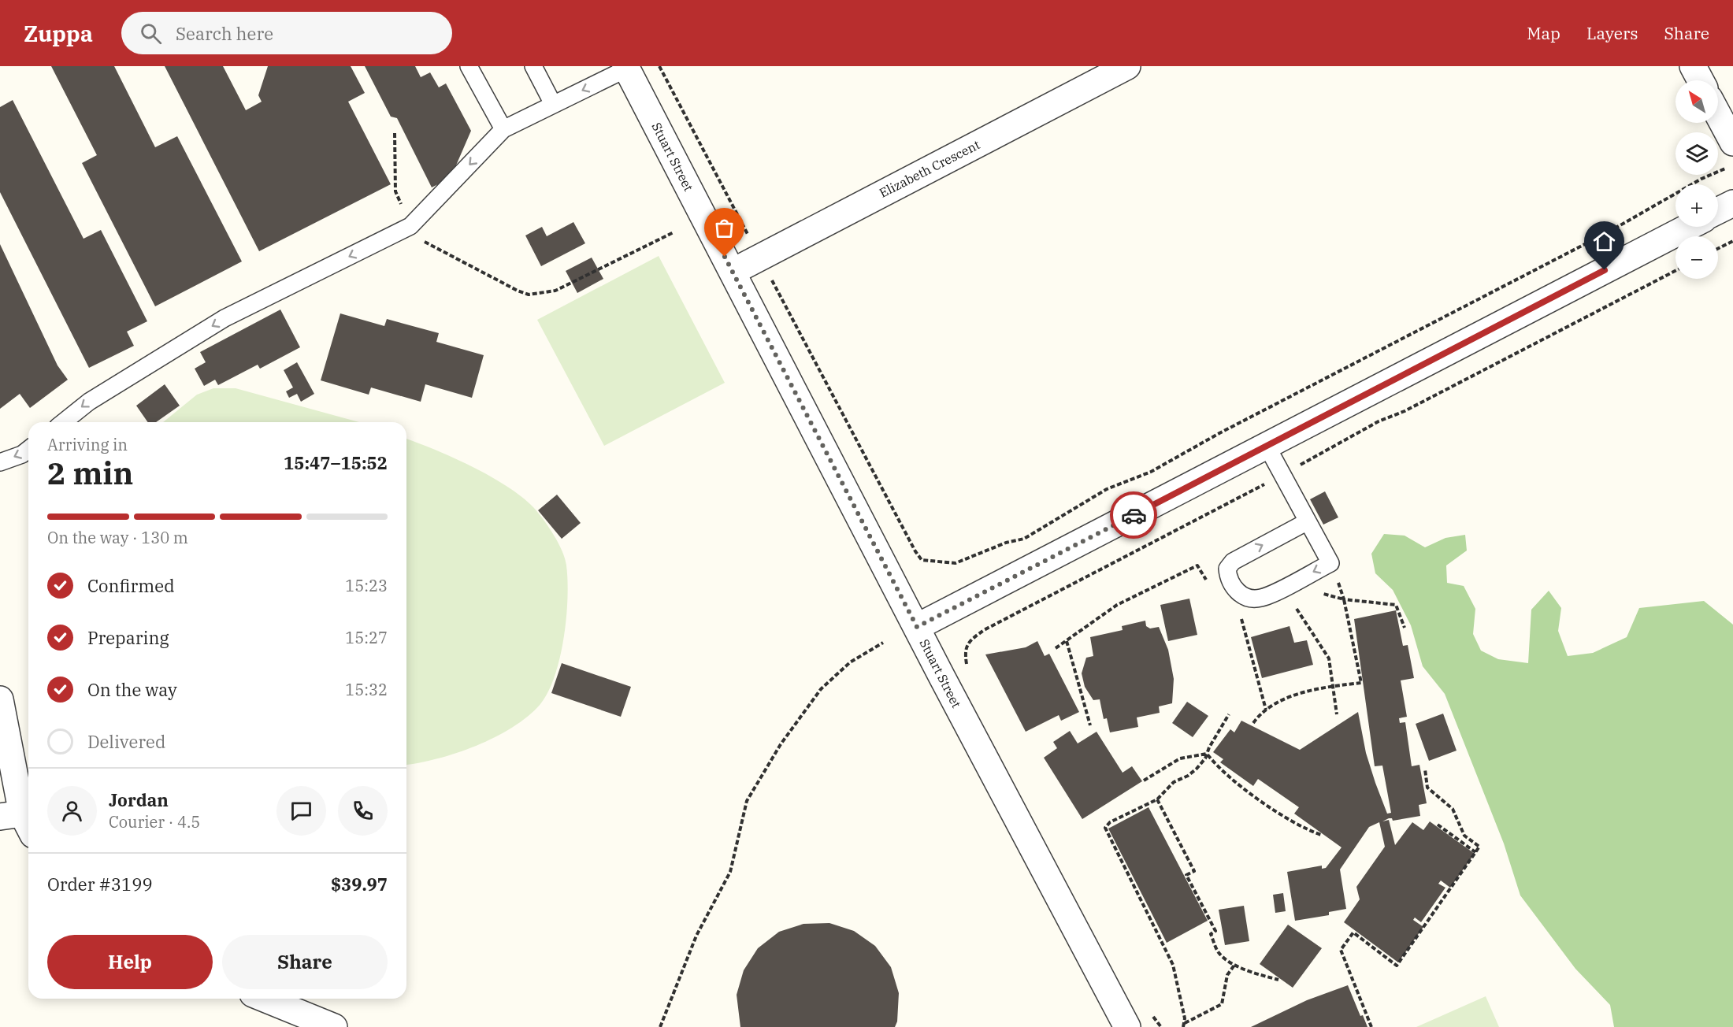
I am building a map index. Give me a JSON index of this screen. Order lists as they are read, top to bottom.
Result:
{
  "streets": {
    "street": ["Stuart Street", "Elizabeth Crescent"]
  },
  "crossings": [
    ["Stuart Street", "Elizabeth Crescent"]
  ],
  "north": "top left",
  "page": {
    "header": "Zuppa",
    "search": "Search here",
    "nav": ["Map", "Layers", "Share"],
    "map_buttons": ["+", "−"],
    "heading": ["2 min", "Arriving in", "15:47–15:52"],
    "panel": [
      "Jordan",
      "Courier · 4.5",
      "Order #3199",
      "$39.97"
    ],
    "bar": "On the way · 130 m",
    "list": [
      ["Confirmed", "15:23"],
      ["Preparing", "15:27"],
      ["On the way", "15:32"],
      "Delivered"
    ],
    "buttons": ["Help", "Share"]
  }
}
